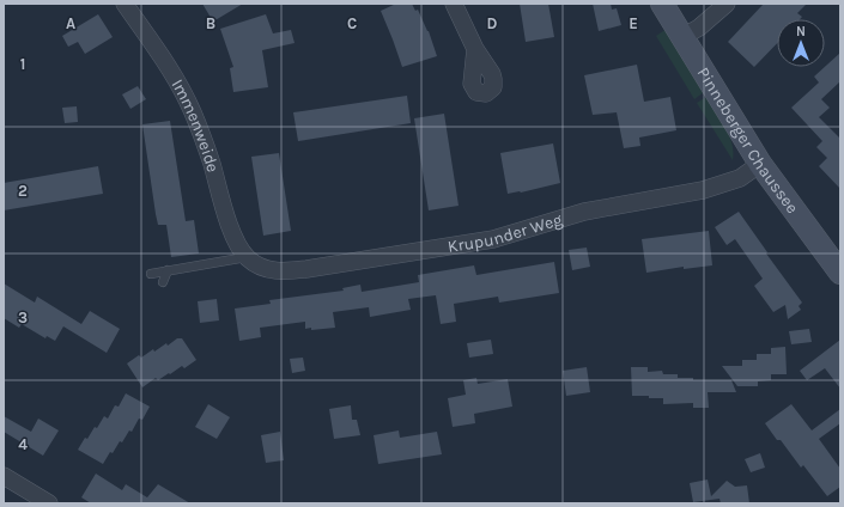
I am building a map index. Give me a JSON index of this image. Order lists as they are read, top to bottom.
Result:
{
  "streets": {
    "main road": ["Pinneberger Chaussee"],
    "street": ["Immenweide", "Krupunder Weg"]
  },
  "crossings": [
    ["Immenweide", "Krupunder Weg"],
    ["Pinneberger Chaussee", "Krupunder Weg"]
  ],
  "north": "top",
  "grid": {
    "columns": [
      "A",
      "B",
      "C",
      "D",
      "E"
    ],
    "rows": [
      "1",
      "2",
      "3",
      "4"
    ]
  }
}
